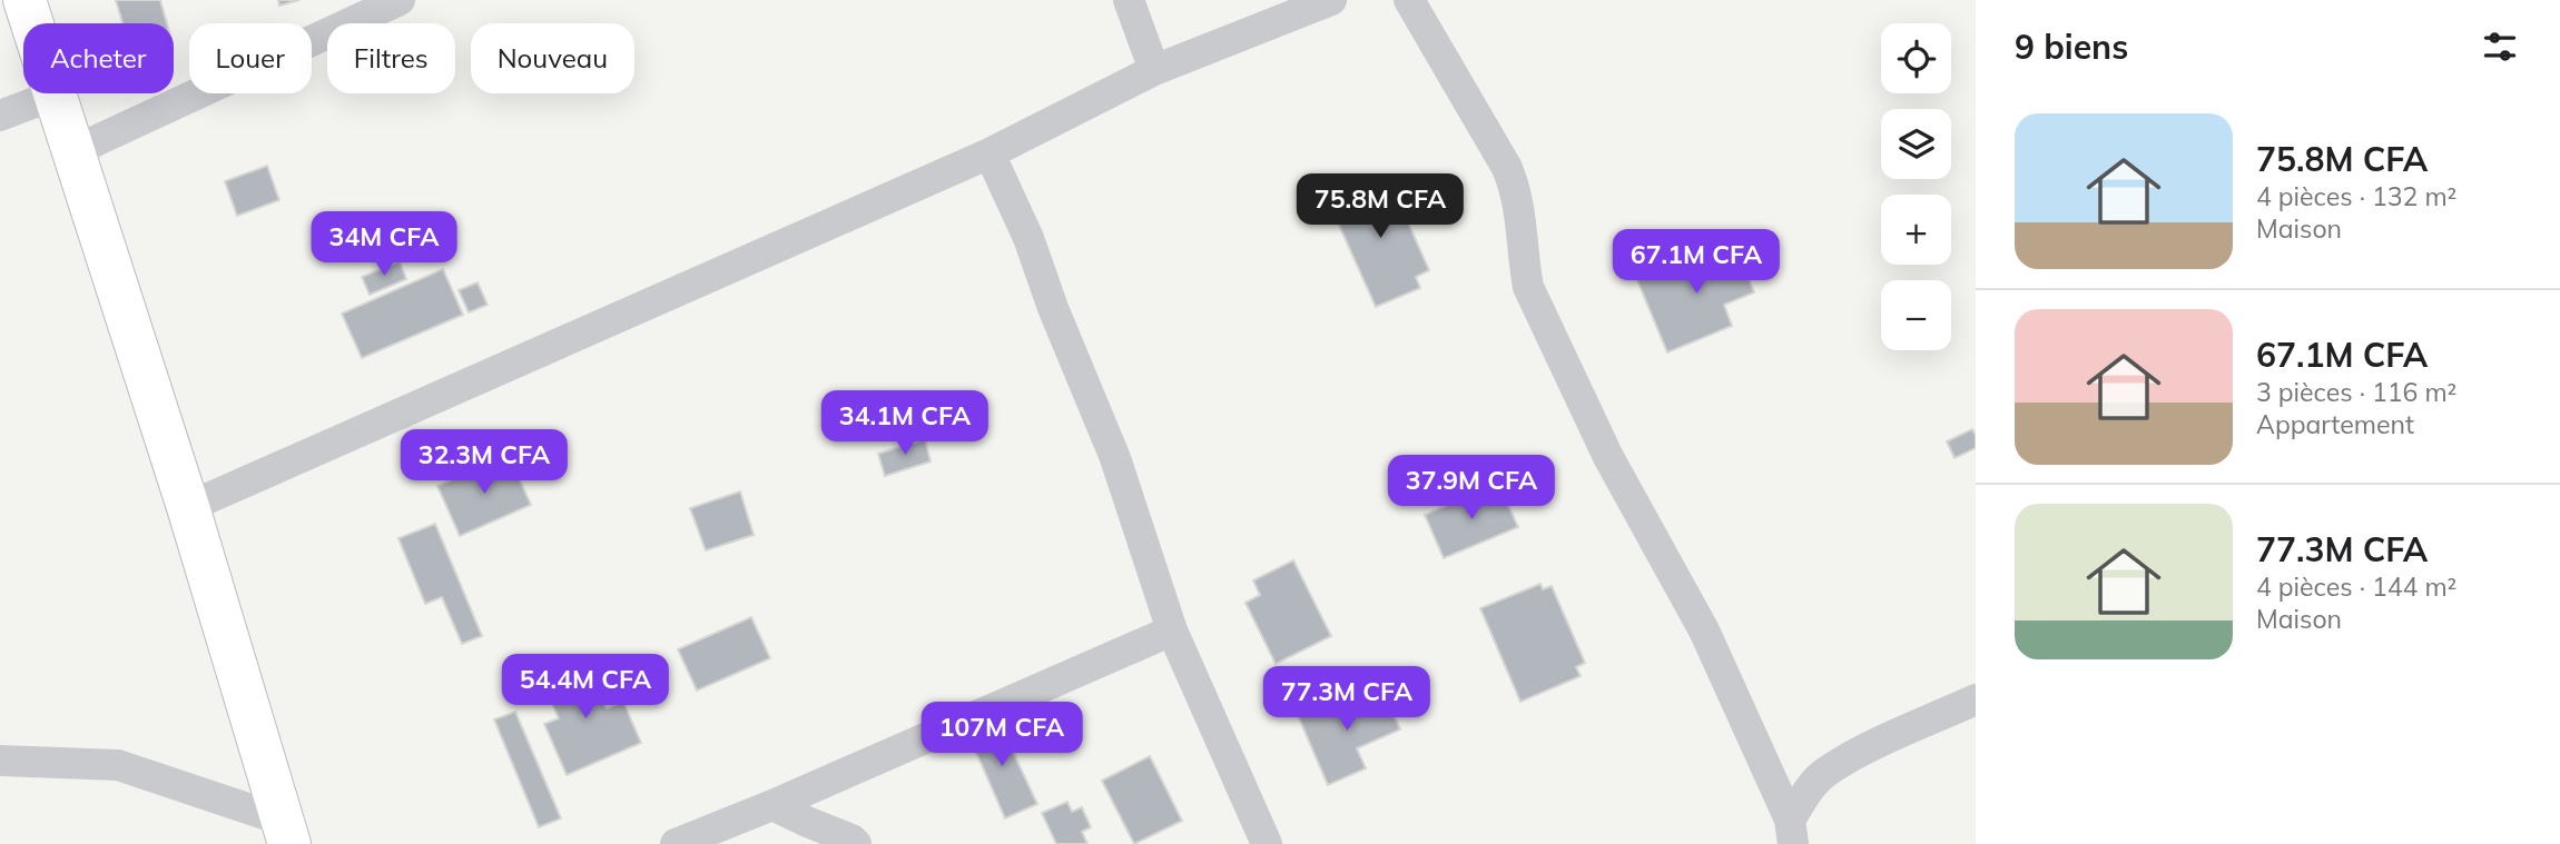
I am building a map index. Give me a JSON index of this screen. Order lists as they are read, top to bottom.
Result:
{
  "page": {
    "heading": "9 biens",
    "map_buttons": ["+", "−"],
    "chip": [
      "Acheter",
      "Louer",
      "Filtres",
      "Nouveau"
    ],
    "list": [
      {
        "name": "75.8M CFA",
        "note": "4 pièces · 132 m² · Maison"
      },
      {
        "name": "67.1M CFA",
        "note": "3 pièces · 116 m² · Appartement"
      },
      {
        "name": "77.3M CFA",
        "note": "4 pièces · 144 m² · Maison"
      }
    ],
    "price": [
      "75.8M CFA",
      "34M CFA",
      "67.1M CFA",
      "34.1M CFA",
      "32.3M CFA",
      "37.9M CFA",
      "54.4M CFA",
      "77.3M CFA",
      "107M CFA"
    ]
  }
}
